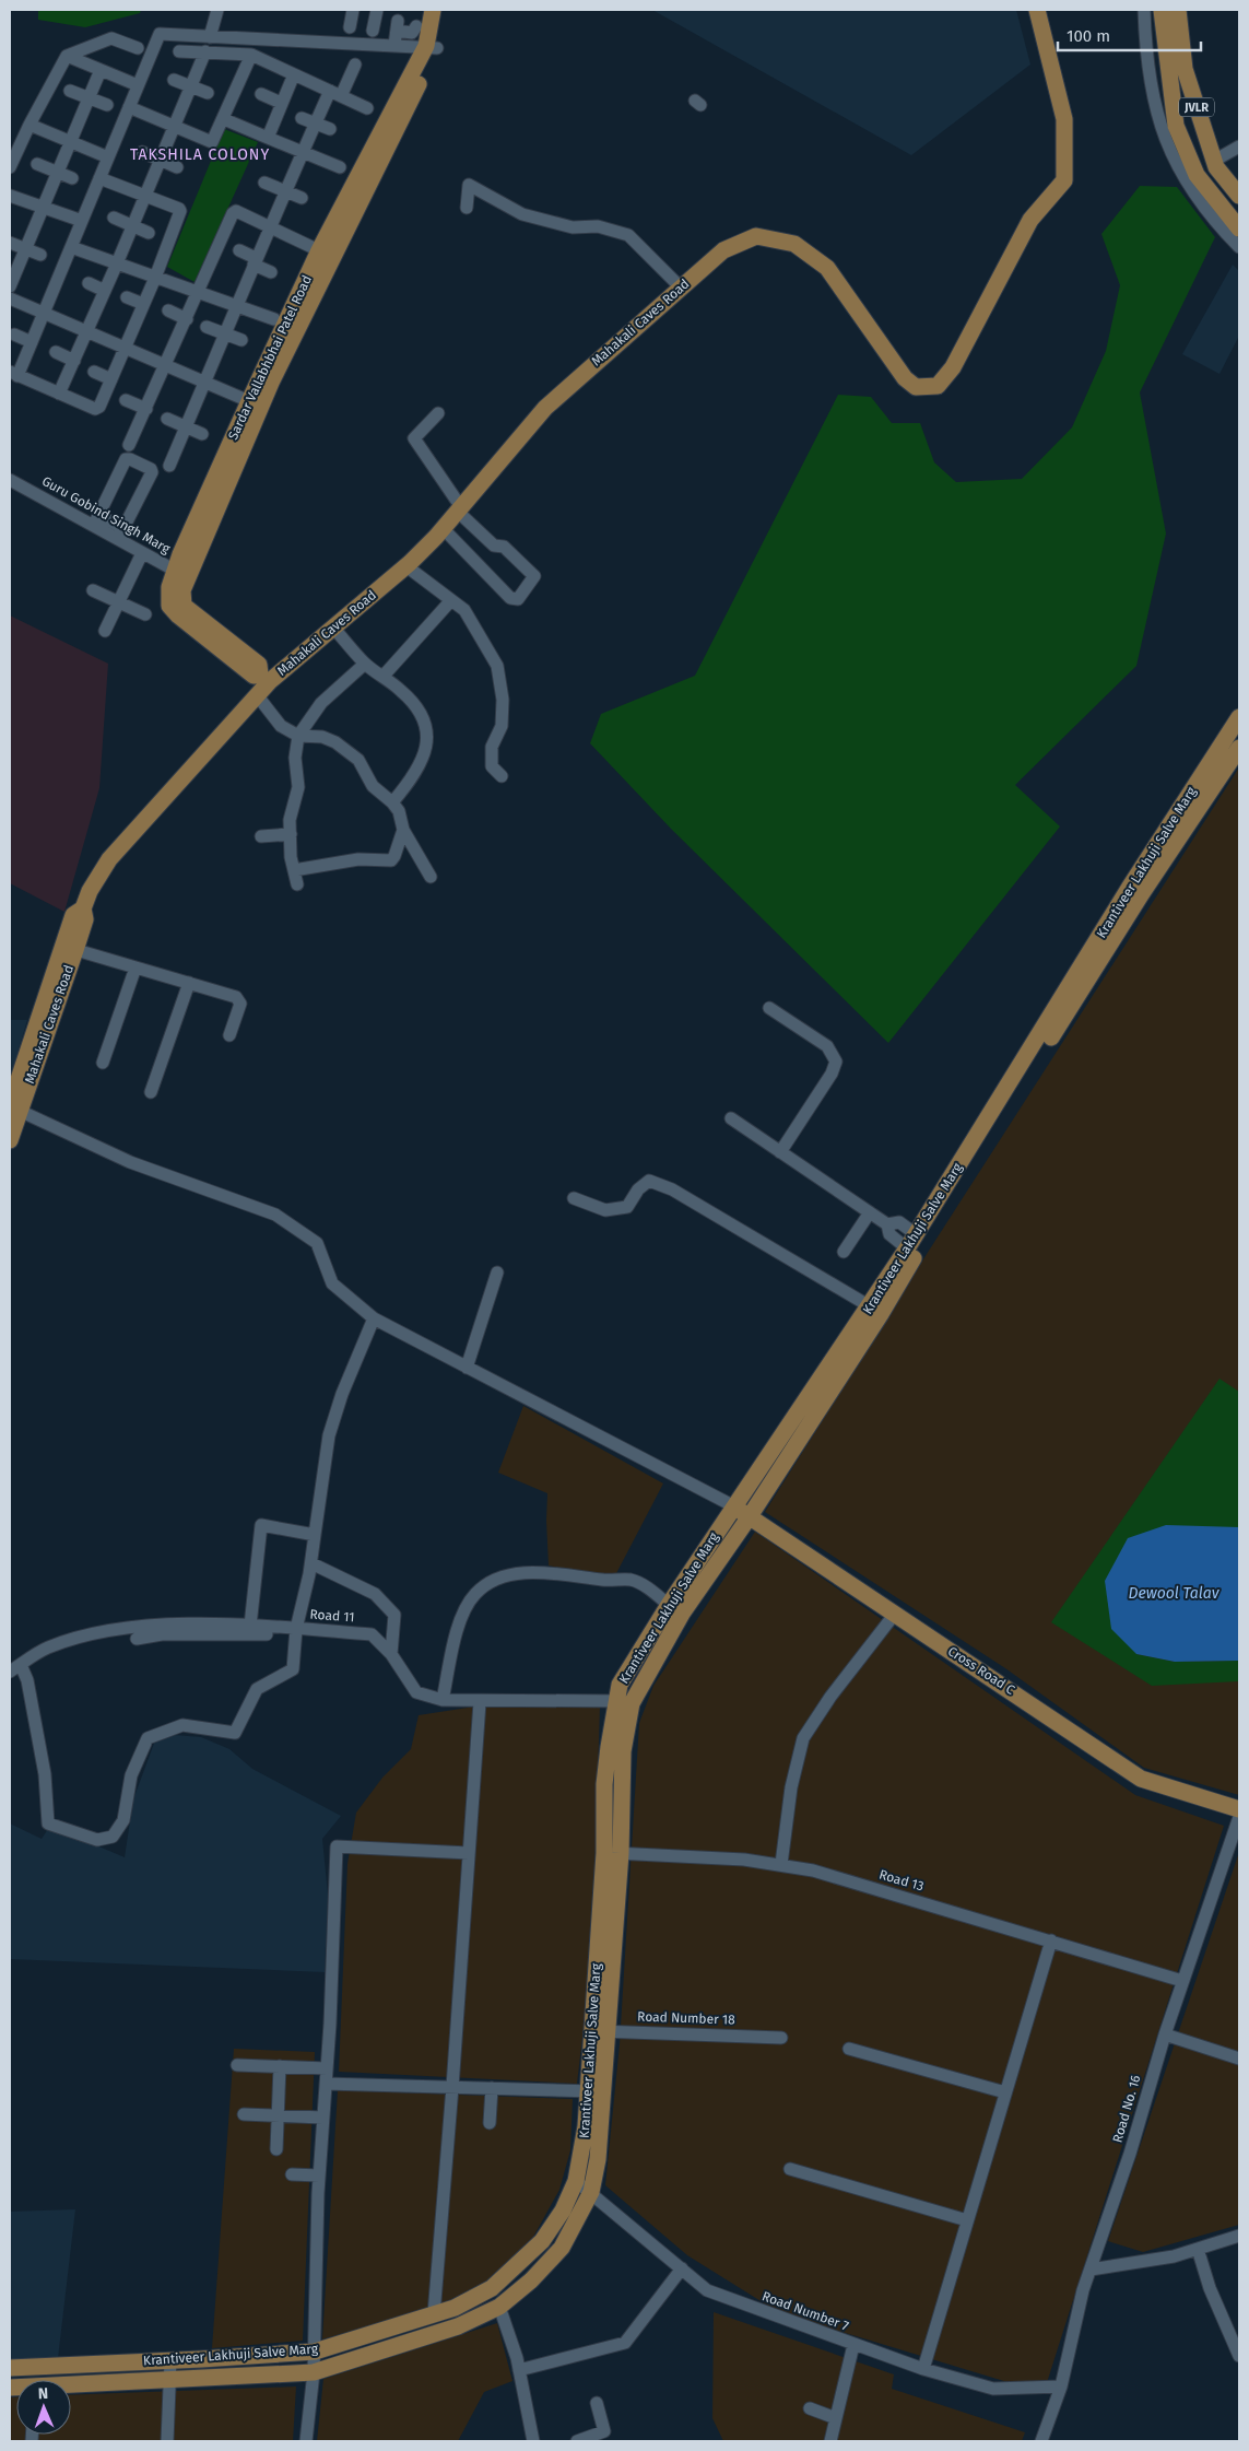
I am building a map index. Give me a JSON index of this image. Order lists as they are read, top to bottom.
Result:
{
  "streets": {
    "main road": [
      "JVLR",
      "Mahakali Caves Road",
      "Sardar Vallabhbhai Patel Road",
      "Krantiveer Lakhuji Salve Marg",
      "Cross Road C"
    ],
    "street": [
      "Guru Gobind Singh Marg",
      "Road 11",
      "Road 13",
      "Road Number 18",
      "Road No. 16",
      "Road Number 7"
    ]
  },
  "crossings": [
    ["Mahakali Caves Road", "Sardar Vallabhbhai Patel Road"],
    ["Sardar Vallabhbhai Patel Road", "Guru Gobind Singh Marg"],
    ["Krantiveer Lakhuji Salve Marg", "Road 11"],
    ["Krantiveer Lakhuji Salve Marg", "Cross Road C"],
    ["Krantiveer Lakhuji Salve Marg", "Road 13"],
    ["Krantiveer Lakhuji Salve Marg", "Road Number 18"],
    ["Krantiveer Lakhuji Salve Marg", "Road Number 7"],
    ["Road 13", "Road No. 16"],
    ["Road No. 16", "Road Number 7"]
  ],
  "districts": ["TAKSHILA COLONY"],
  "water": ["Dewool Talav"],
  "scale_bar": "100 m",
  "north": "top"
}
